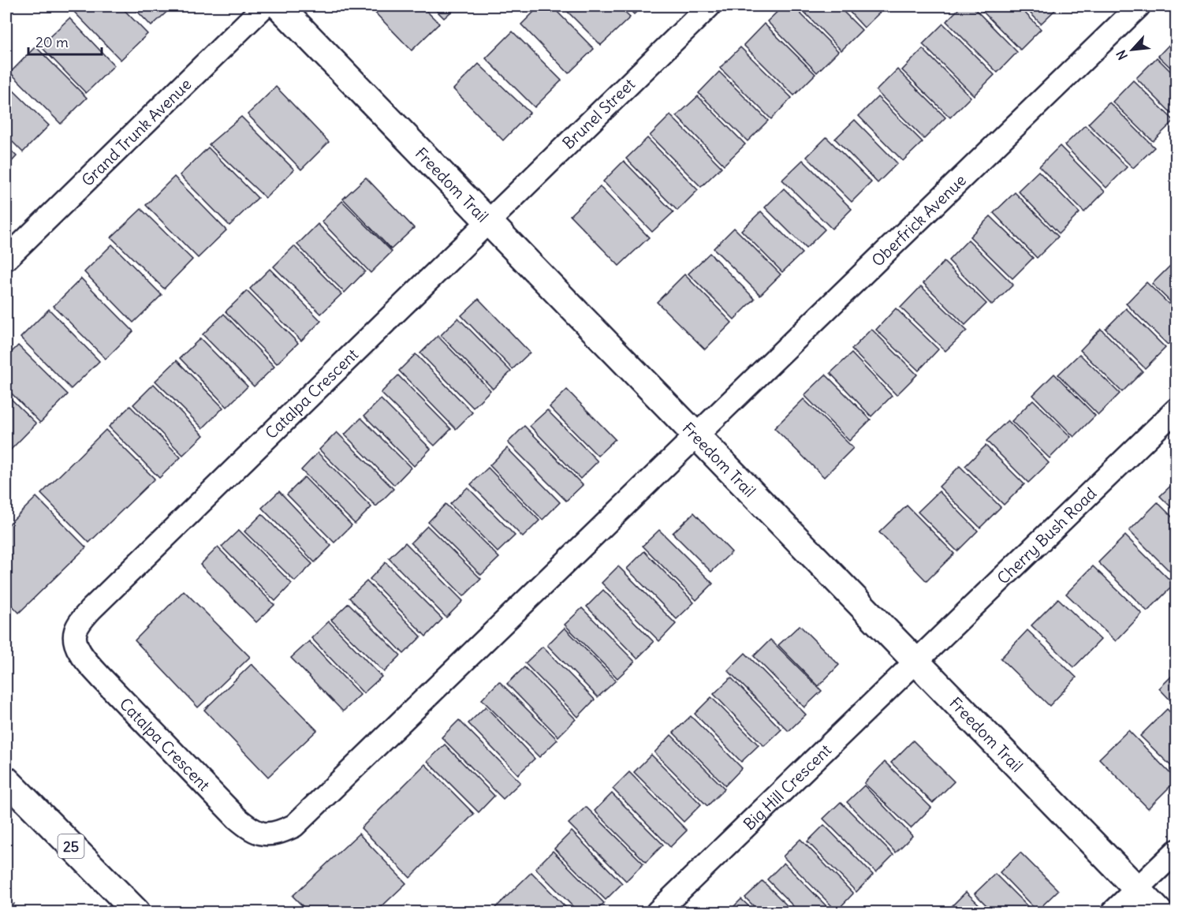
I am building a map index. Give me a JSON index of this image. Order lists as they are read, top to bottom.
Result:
{
  "streets": {
    "street": [
      "Brunel Street",
      "Grand Trunk Avenue",
      "Freedom Trail",
      "Oberfrick Avenue",
      "Catalpa Crescent",
      "Cherry Bush Road",
      "Big Hill Crescent",
      "25"
    ]
  },
  "crossings": [
    ["Brunel Street", "Freedom Trail"],
    ["Brunel Street", "Catalpa Crescent"],
    ["Freedom Trail", "Oberfrick Avenue"],
    ["Freedom Trail", "Catalpa Crescent"],
    ["Freedom Trail", "Cherry Bush Road"],
    ["Freedom Trail", "Big Hill Crescent"],
    ["Oberfrick Avenue", "Catalpa Crescent"],
    ["Cherry Bush Road", "Big Hill Crescent"]
  ],
  "scale_bar": "20 m",
  "north": "bottom left"
}
